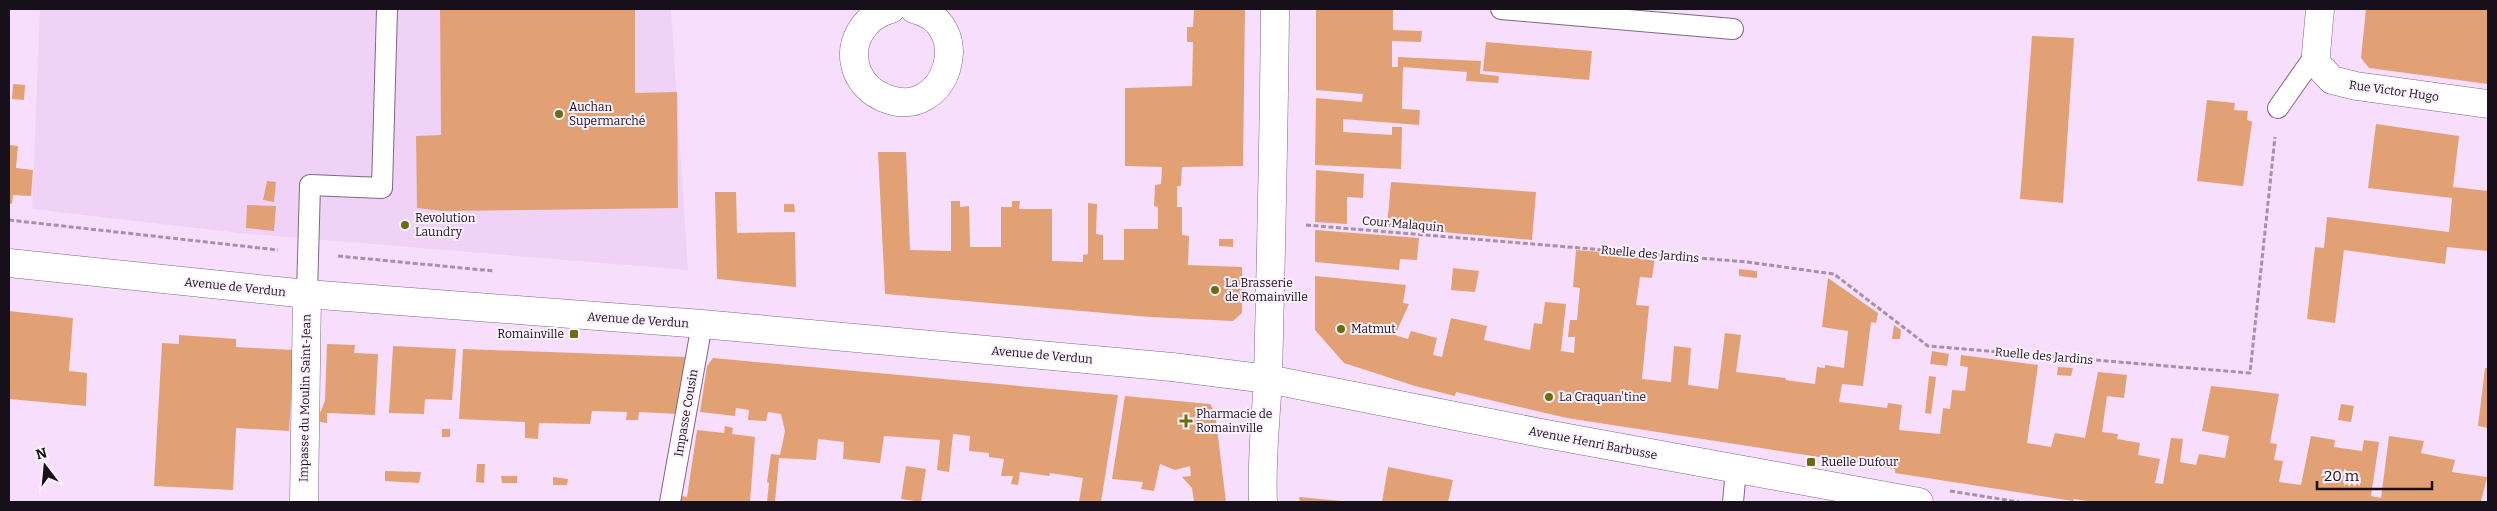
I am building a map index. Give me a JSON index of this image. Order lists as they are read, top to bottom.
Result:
{
  "streets": {
    "main road": [
      "Rue Victor Hugo",
      "Avenue de Verdun",
      "Impasse du Moulin Saint-Jean",
      "Avenue Henri Barbusse"
    ],
    "lane": ["Impasse Cousin"],
    "path": ["Cour Malaquin", "Ruelle des Jardins"]
  },
  "crossings": [
    ["Cour Malaquin", "Ruelle des Jardins"],
    ["Avenue de Verdun", "Impasse du Moulin Saint-Jean"],
    ["Avenue de Verdun", "Impasse Cousin"],
    ["Avenue de Verdun", "Avenue Henri Barbusse"]
  ],
  "places": {
    "other": [
      "Auchan Supermarché",
      "Revolution Laundry",
      "La Brasserie de Romainville",
      "Matmut",
      "La Craquan'tine"
    ],
    "transit": ["Romainville", "Ruelle Dufour"],
    "health": ["Pharmacie de Romainville"]
  },
  "scale_bar": "20 m",
  "north": "top"
}
